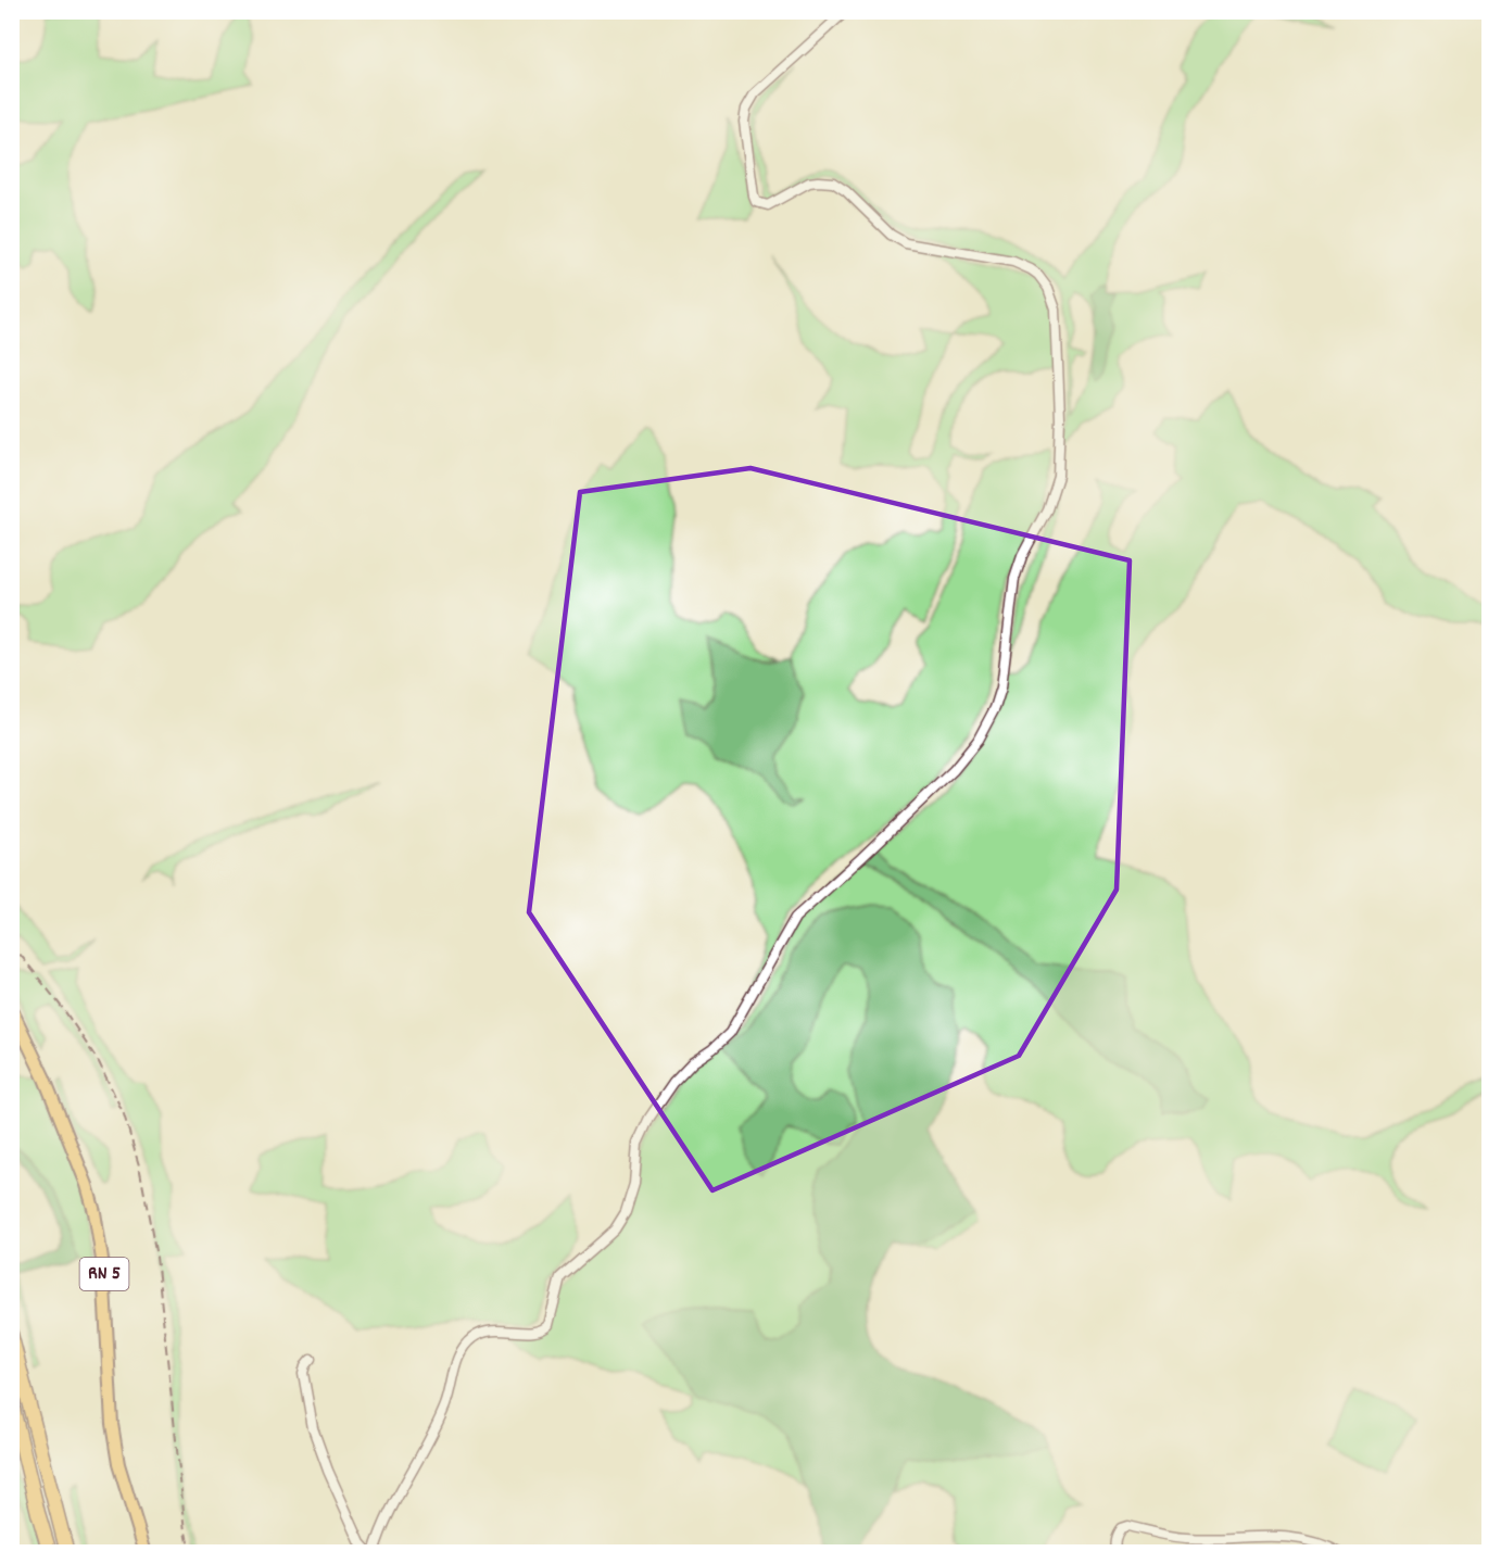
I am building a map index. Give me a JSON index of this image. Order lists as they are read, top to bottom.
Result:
{
  "streets": {
    "main road": ["RN 5"]
  }
}
